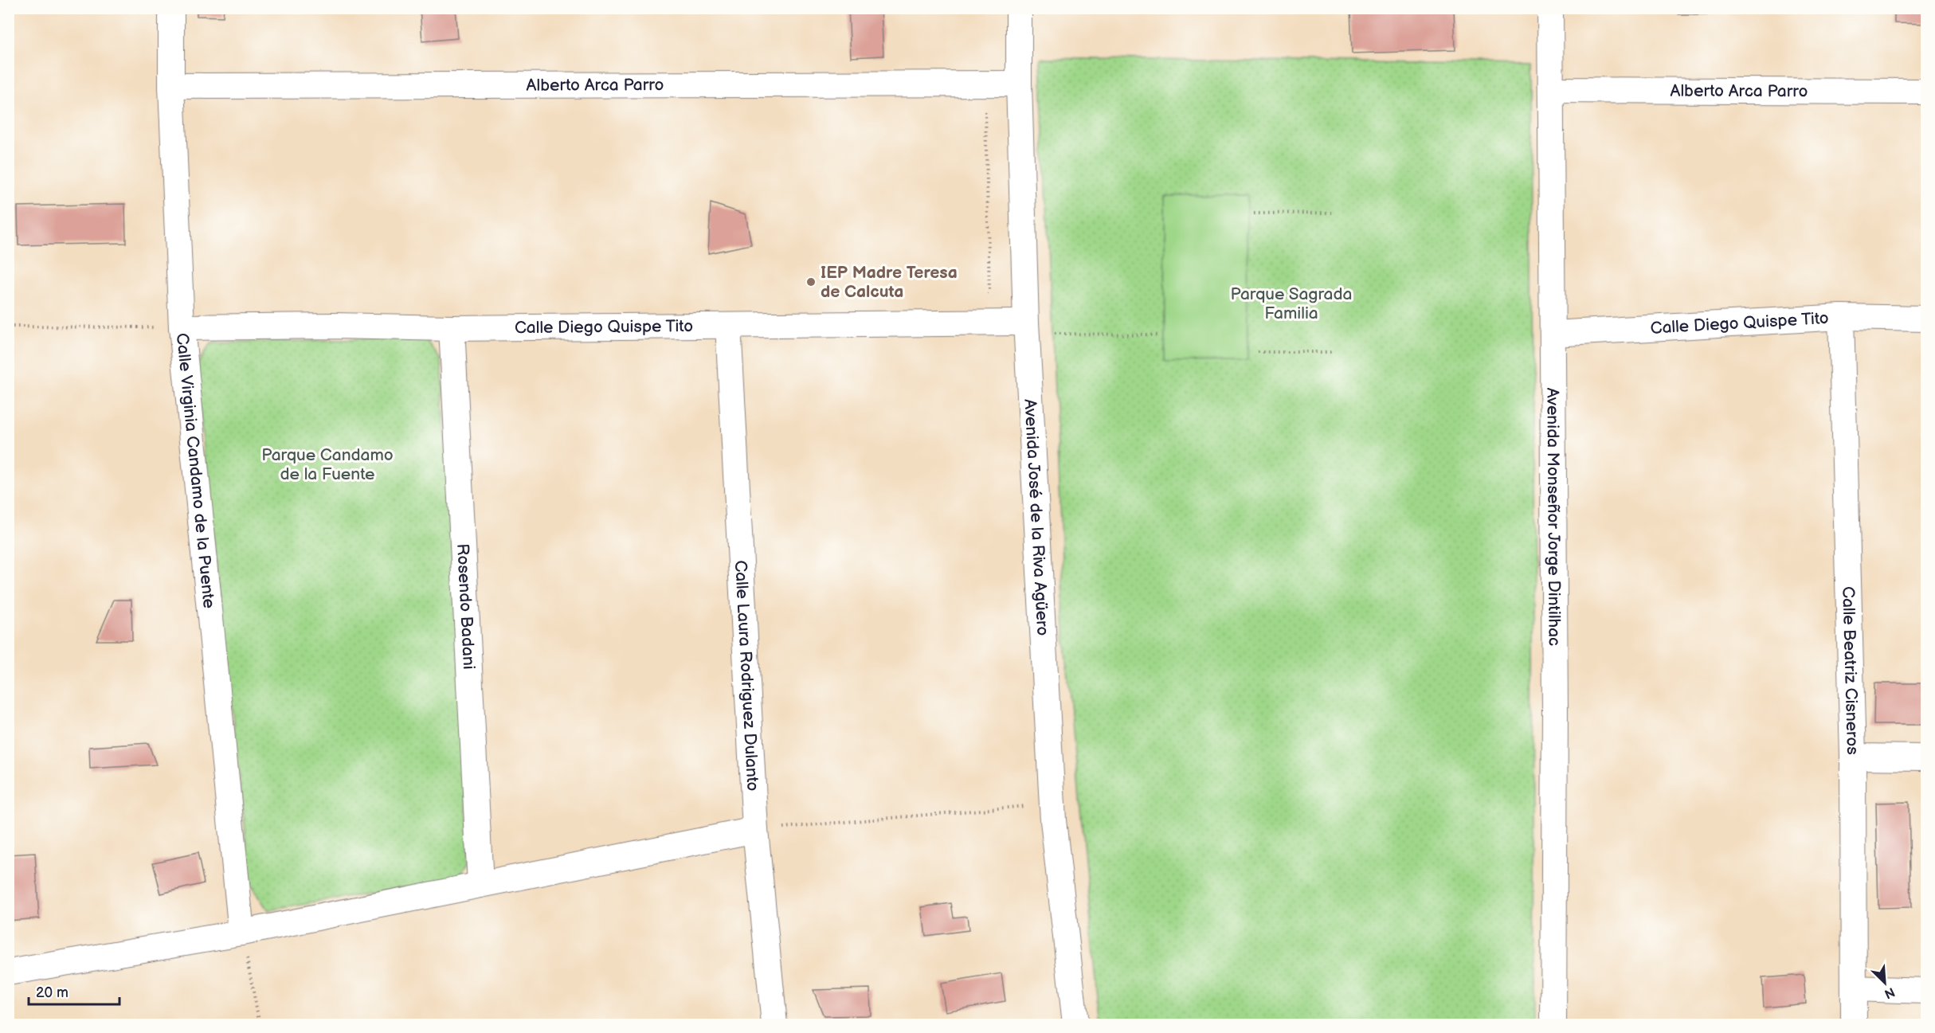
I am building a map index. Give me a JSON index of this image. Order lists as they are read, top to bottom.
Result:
{
  "streets": {
    "street": [
      "Alberto Arca Parro",
      "Calle Diego Quispe Tito",
      "Calle Virginia Candamo de la Puente",
      "Avenida Monseñor Jorge Dintilhac",
      "Avenida José de la Riva Agüero",
      "Rosendo Badani",
      "Calle Beatriz Cisneros",
      "Calle Laura Rodriguez Dulanto"
    ]
  },
  "crossings": [
    ["Alberto Arca Parro", "Calle Virginia Candamo de la Puente"],
    ["Alberto Arca Parro", "Avenida Monseñor Jorge Dintilhac"],
    ["Alberto Arca Parro", "Avenida José de la Riva Agüero"],
    ["Calle Diego Quispe Tito", "Calle Virginia Candamo de la Puente"],
    ["Calle Diego Quispe Tito", "Avenida Monseñor Jorge Dintilhac"],
    ["Calle Diego Quispe Tito", "Avenida José de la Riva Agüero"],
    ["Calle Diego Quispe Tito", "Rosendo Badani"],
    ["Calle Diego Quispe Tito", "Calle Beatriz Cisneros"],
    ["Calle Diego Quispe Tito", "Calle Laura Rodriguez Dulanto"]
  ],
  "parks": ["Parque Sagrada Familia", "Parque Candamo de la Fuente"],
  "places": ["IEP Madre Teresa de Calcuta"],
  "scale_bar": "20 m",
  "north": "bottom right"
}
